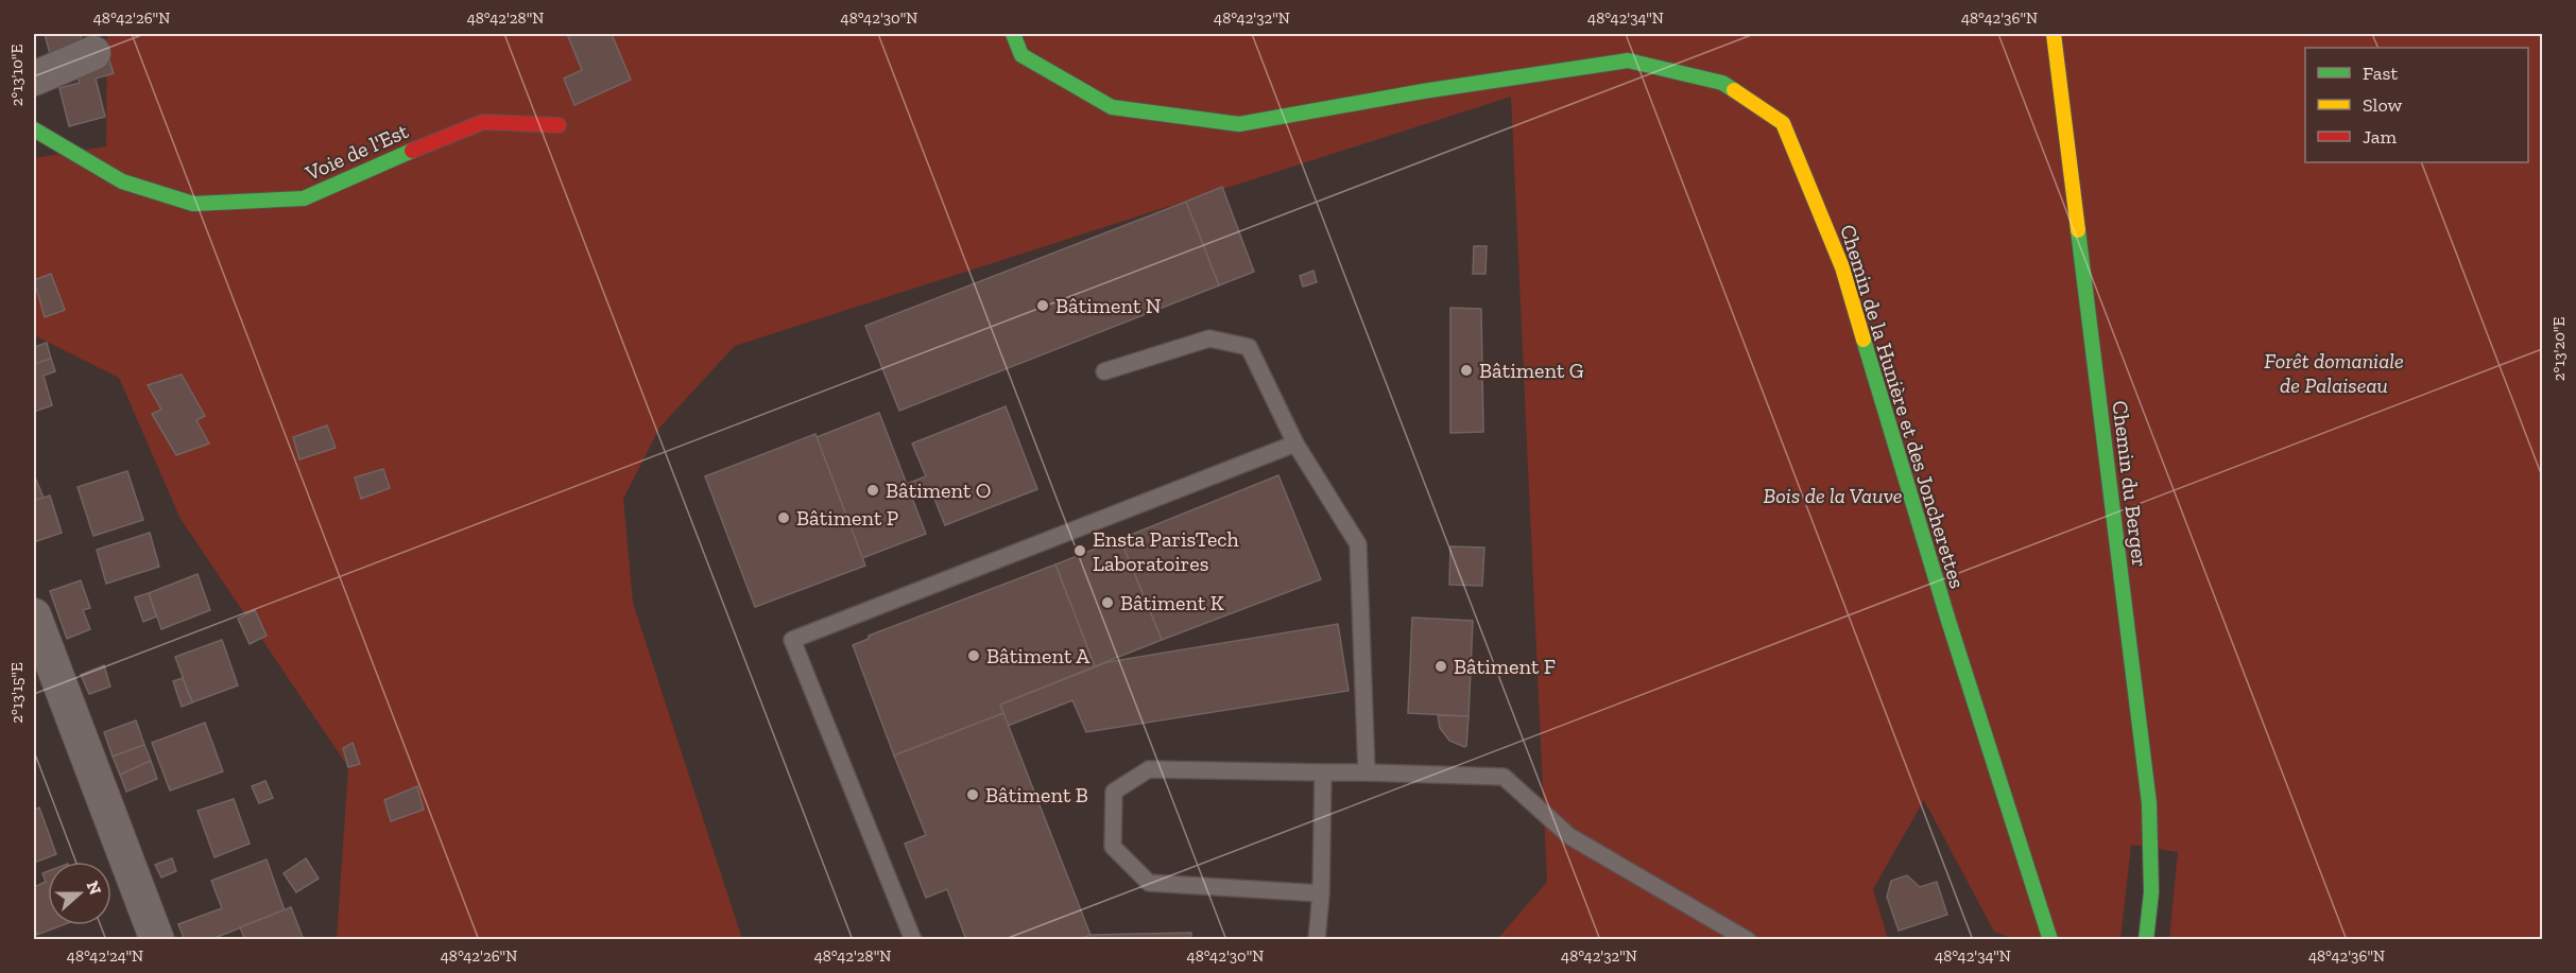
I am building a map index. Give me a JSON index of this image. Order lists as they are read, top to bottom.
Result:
{
  "streets": {
    "street": ["Voie de l'Est", "Chemin de la Hunière et des Joncherettes", "Chemin du Berger"]
  },
  "parks": ["Forêt domaniale de Palaiseau", "Bois de la Vauve"],
  "places": [
    "Bâtiment N",
    "Bâtiment G",
    "Bâtiment O",
    "Bâtiment P",
    "Ensta ParisTech Laboratoires",
    "Bâtiment K",
    "Bâtiment A",
    "Bâtiment F",
    "Bâtiment B"
  ],
  "legend": ["Fast", "Slow", "Jam"],
  "north": "right",
  "coordinates": [
    "48°42'26\"N",
    "48°42'28\"N",
    "48°42'30\"N",
    "48°42'32\"N",
    "48°42'34\"N",
    "48°42'36\"N",
    "2°13'10\"E",
    "2°13'20\"E",
    "2°13'15\"E",
    "48°42'24\"N"
  ]
}
